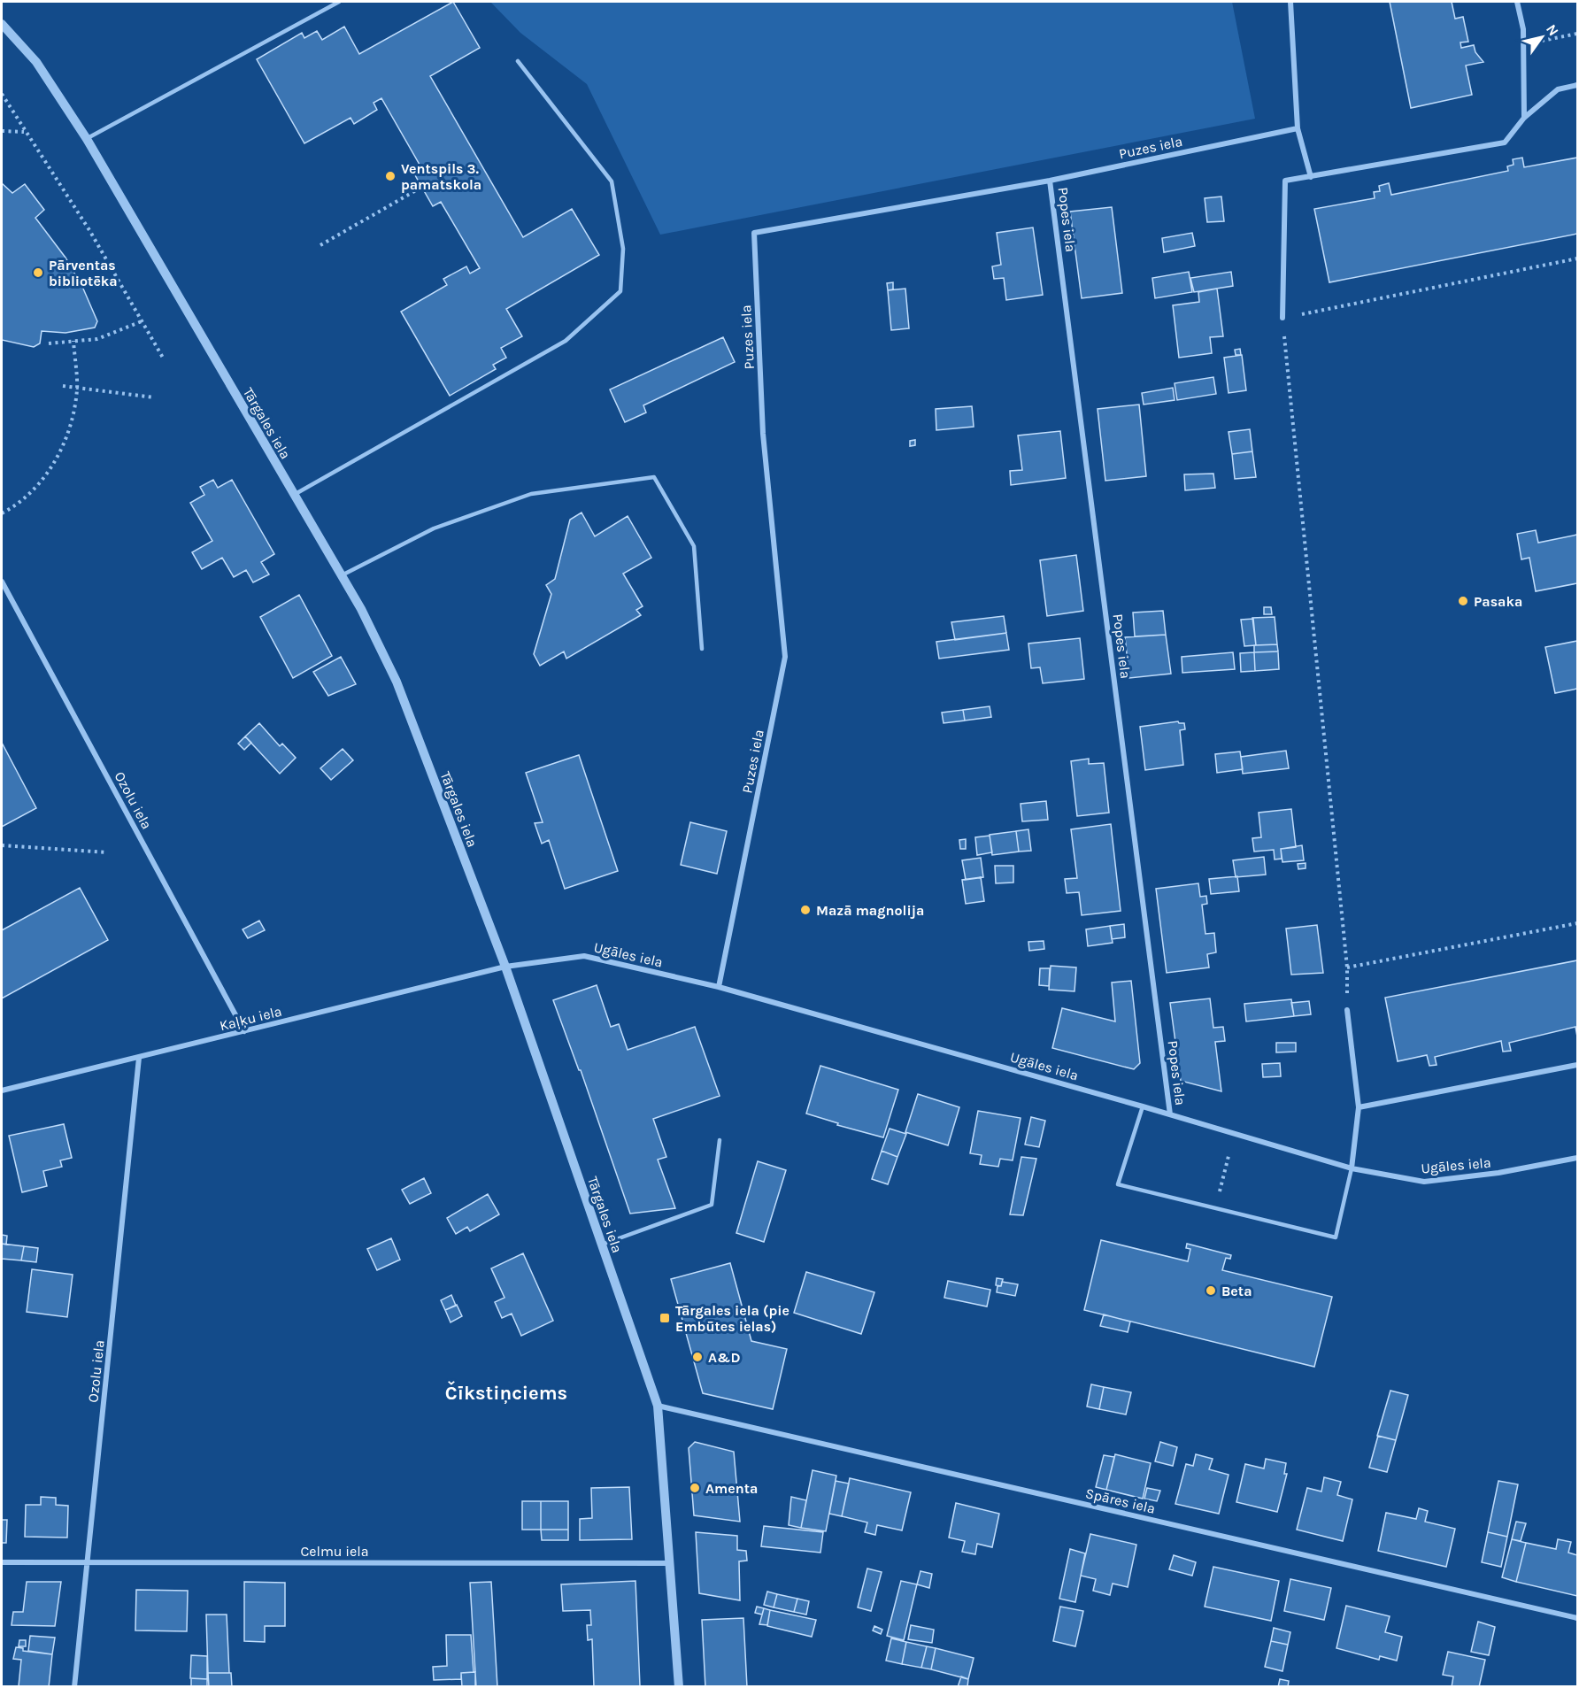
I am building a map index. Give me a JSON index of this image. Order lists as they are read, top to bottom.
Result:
{
  "streets": {
    "street": [
      "Puzes iela",
      "Popes iela",
      "Tārgales iela",
      "Ozolu iela",
      "Ugāles iela",
      "Kaļķu iela",
      "Spāres iela",
      "Celmu iela"
    ]
  },
  "crossings": [
    ["Puzes iela", "Popes iela"],
    ["Puzes iela", "Ugāles iela"],
    ["Popes iela", "Ugāles iela"],
    ["Tārgales iela", "Ugāles iela"],
    ["Tārgales iela", "Kaļķu iela"],
    ["Tārgales iela", "Spāres iela"],
    ["Tārgales iela", "Celmu iela"],
    ["Ozolu iela", "Kaļķu iela"],
    ["Ozolu iela", "Celmu iela"],
    ["Ugāles iela", "Kaļķu iela"]
  ],
  "districts": ["Čīkstiņciems"],
  "places": {
    "other": [
      "Ventspils 3. pamatskola",
      "Pārventas bibliotēka",
      "Pasaka",
      "Mazā magnolija",
      "Beta",
      "A&D",
      "Amenta"
    ],
    "transit": ["Tārgales iela (pie Embūtes ielas)"]
  },
  "north": "top right"
}
